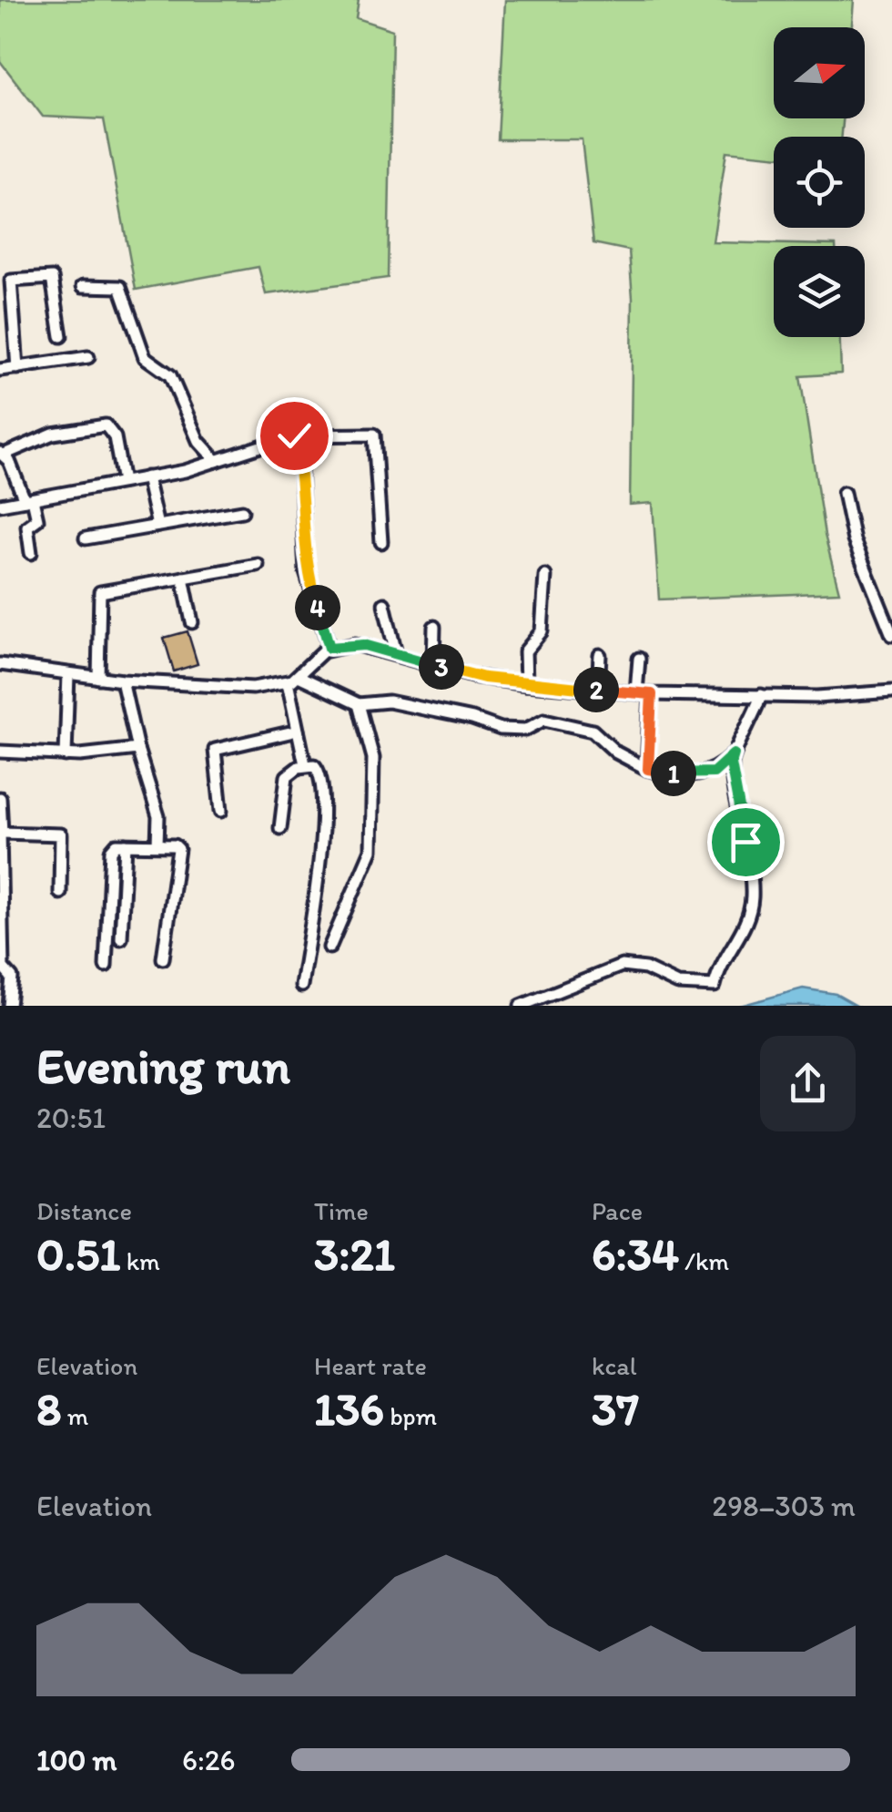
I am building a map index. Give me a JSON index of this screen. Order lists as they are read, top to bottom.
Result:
{
  "north": "right",
  "page": {
    "pins": [
      "4",
      "3",
      "2",
      "1"
    ],
    "heading": ["Evening run", "20:51"],
    "stats": [
      ["Distance", "0.51 km"],
      ["Time", "3:21"],
      ["Pace", "6:34 /km"],
      ["Elevation", "8 m"],
      ["Heart rate", "136 bpm"],
      ["kcal", "37"]
    ],
    "chart": ["Elevation", "298–303 m"],
    "list": [
      {
        "name": "100 m",
        "note": "6:26"
      }
    ]
  }
}
